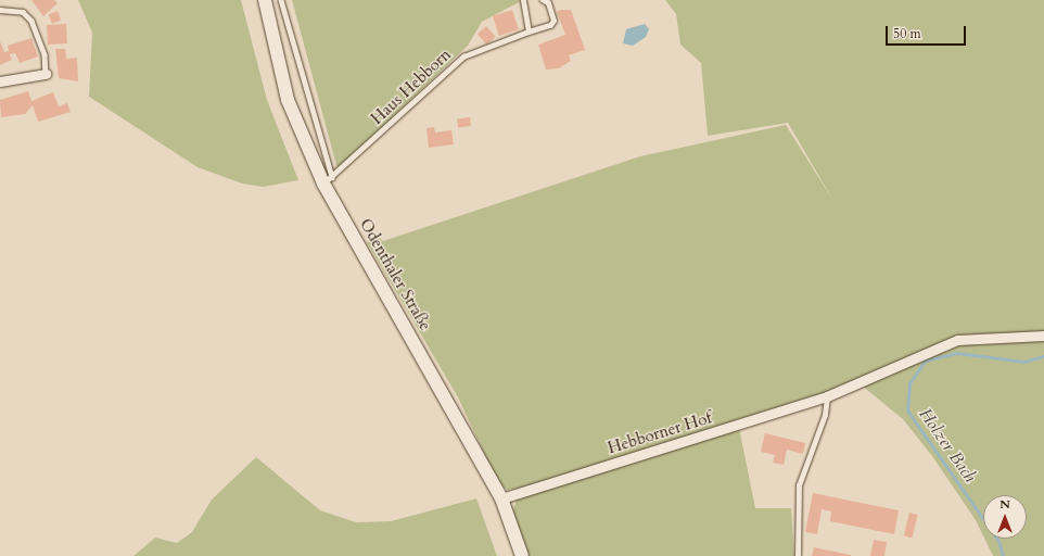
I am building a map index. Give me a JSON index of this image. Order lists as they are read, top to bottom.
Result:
{
  "streets": {
    "main road": ["Odenthaler Straße"],
    "street": ["Hebborner Hof"],
    "lane": ["Haus Hebborn"]
  },
  "crossings": [
    ["Haus Hebborn", "Odenthaler Straße"],
    ["Odenthaler Straße", "Hebborner Hof"]
  ],
  "water": ["Holzer Bach"],
  "scale_bar": "50 m",
  "north": "top"
}
